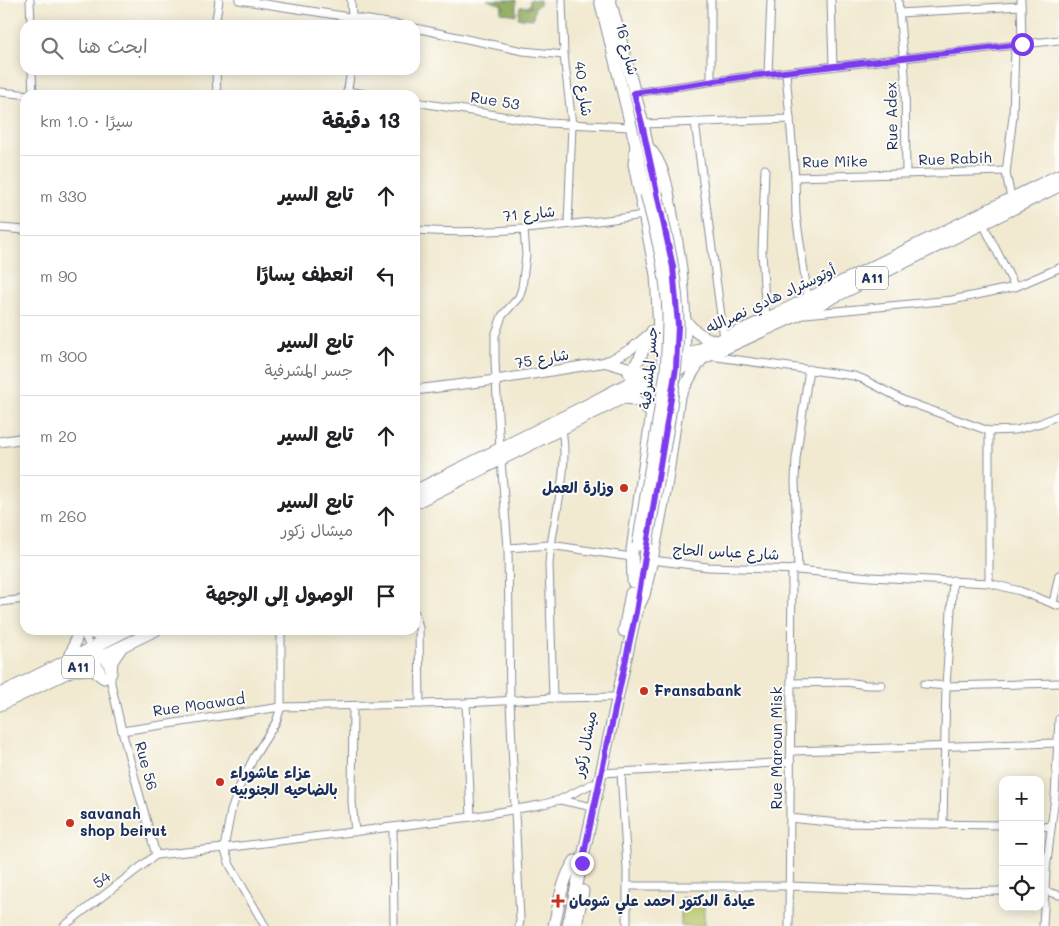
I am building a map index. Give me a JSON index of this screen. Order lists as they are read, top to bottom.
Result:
{
  "streets": {
    "main road": [
      "شارع 16",
      "A11",
      "أوتوستراد هادي نصرالله",
      "جسر المشرفية",
      "ميشال زكور"
    ],
    "street": [
      "شارع 40",
      "Rue 53",
      "Rue Adex",
      "Rue Rabih",
      "Rue Mike",
      "شارع 71",
      "شارع 75",
      "شارع عباس الحاج",
      "Rue Moawad",
      "Rue Maroun Misk",
      "Rue 56",
      "54"
    ]
  },
  "crossings": [
    ["شارع 16", "شارع 40"],
    ["شارع 40", "Rue 53"],
    ["Rue Adex", "Rue Rabih"],
    ["Rue Adex", "Rue Mike"],
    ["Rue Rabih", "Rue Mike"],
    ["A11", "Rue 56"],
    ["جسر المشرفية", "ميشال زكور"],
    ["شارع عباس الحاج", "Rue Maroun Misk"],
    ["Rue Moawad", "ميشال زكور"],
    ["Rue Moawad", "Rue 56"],
    ["Rue 56", "54"]
  ],
  "places": {
    "other": [
      "وزارة العمل",
      "Fransabank",
      "عزاء عاشوراء بالضاحيه الجنوبيه",
      "savanah shop beirut"
    ],
    "health": ["عيادة الدكتور احمد علي شومان"]
  },
  "page": {
    "search": "ابحث هنا",
    "heading": ["13 دقيقة", "سيرًا · 1.0 km"],
    "list": [
      ["تابع السير", "330 m"],
      ["انعطف يسارًا", "90 m"],
      ["تابع السير", "جسر المشرفية", "300 m"],
      ["تابع السير", "20 m"],
      ["تابع السير", "ميشال زكور", "260 m"],
      "الوصول إلى الوجهة"
    ],
    "map_buttons": ["+", "−"]
  }
}
